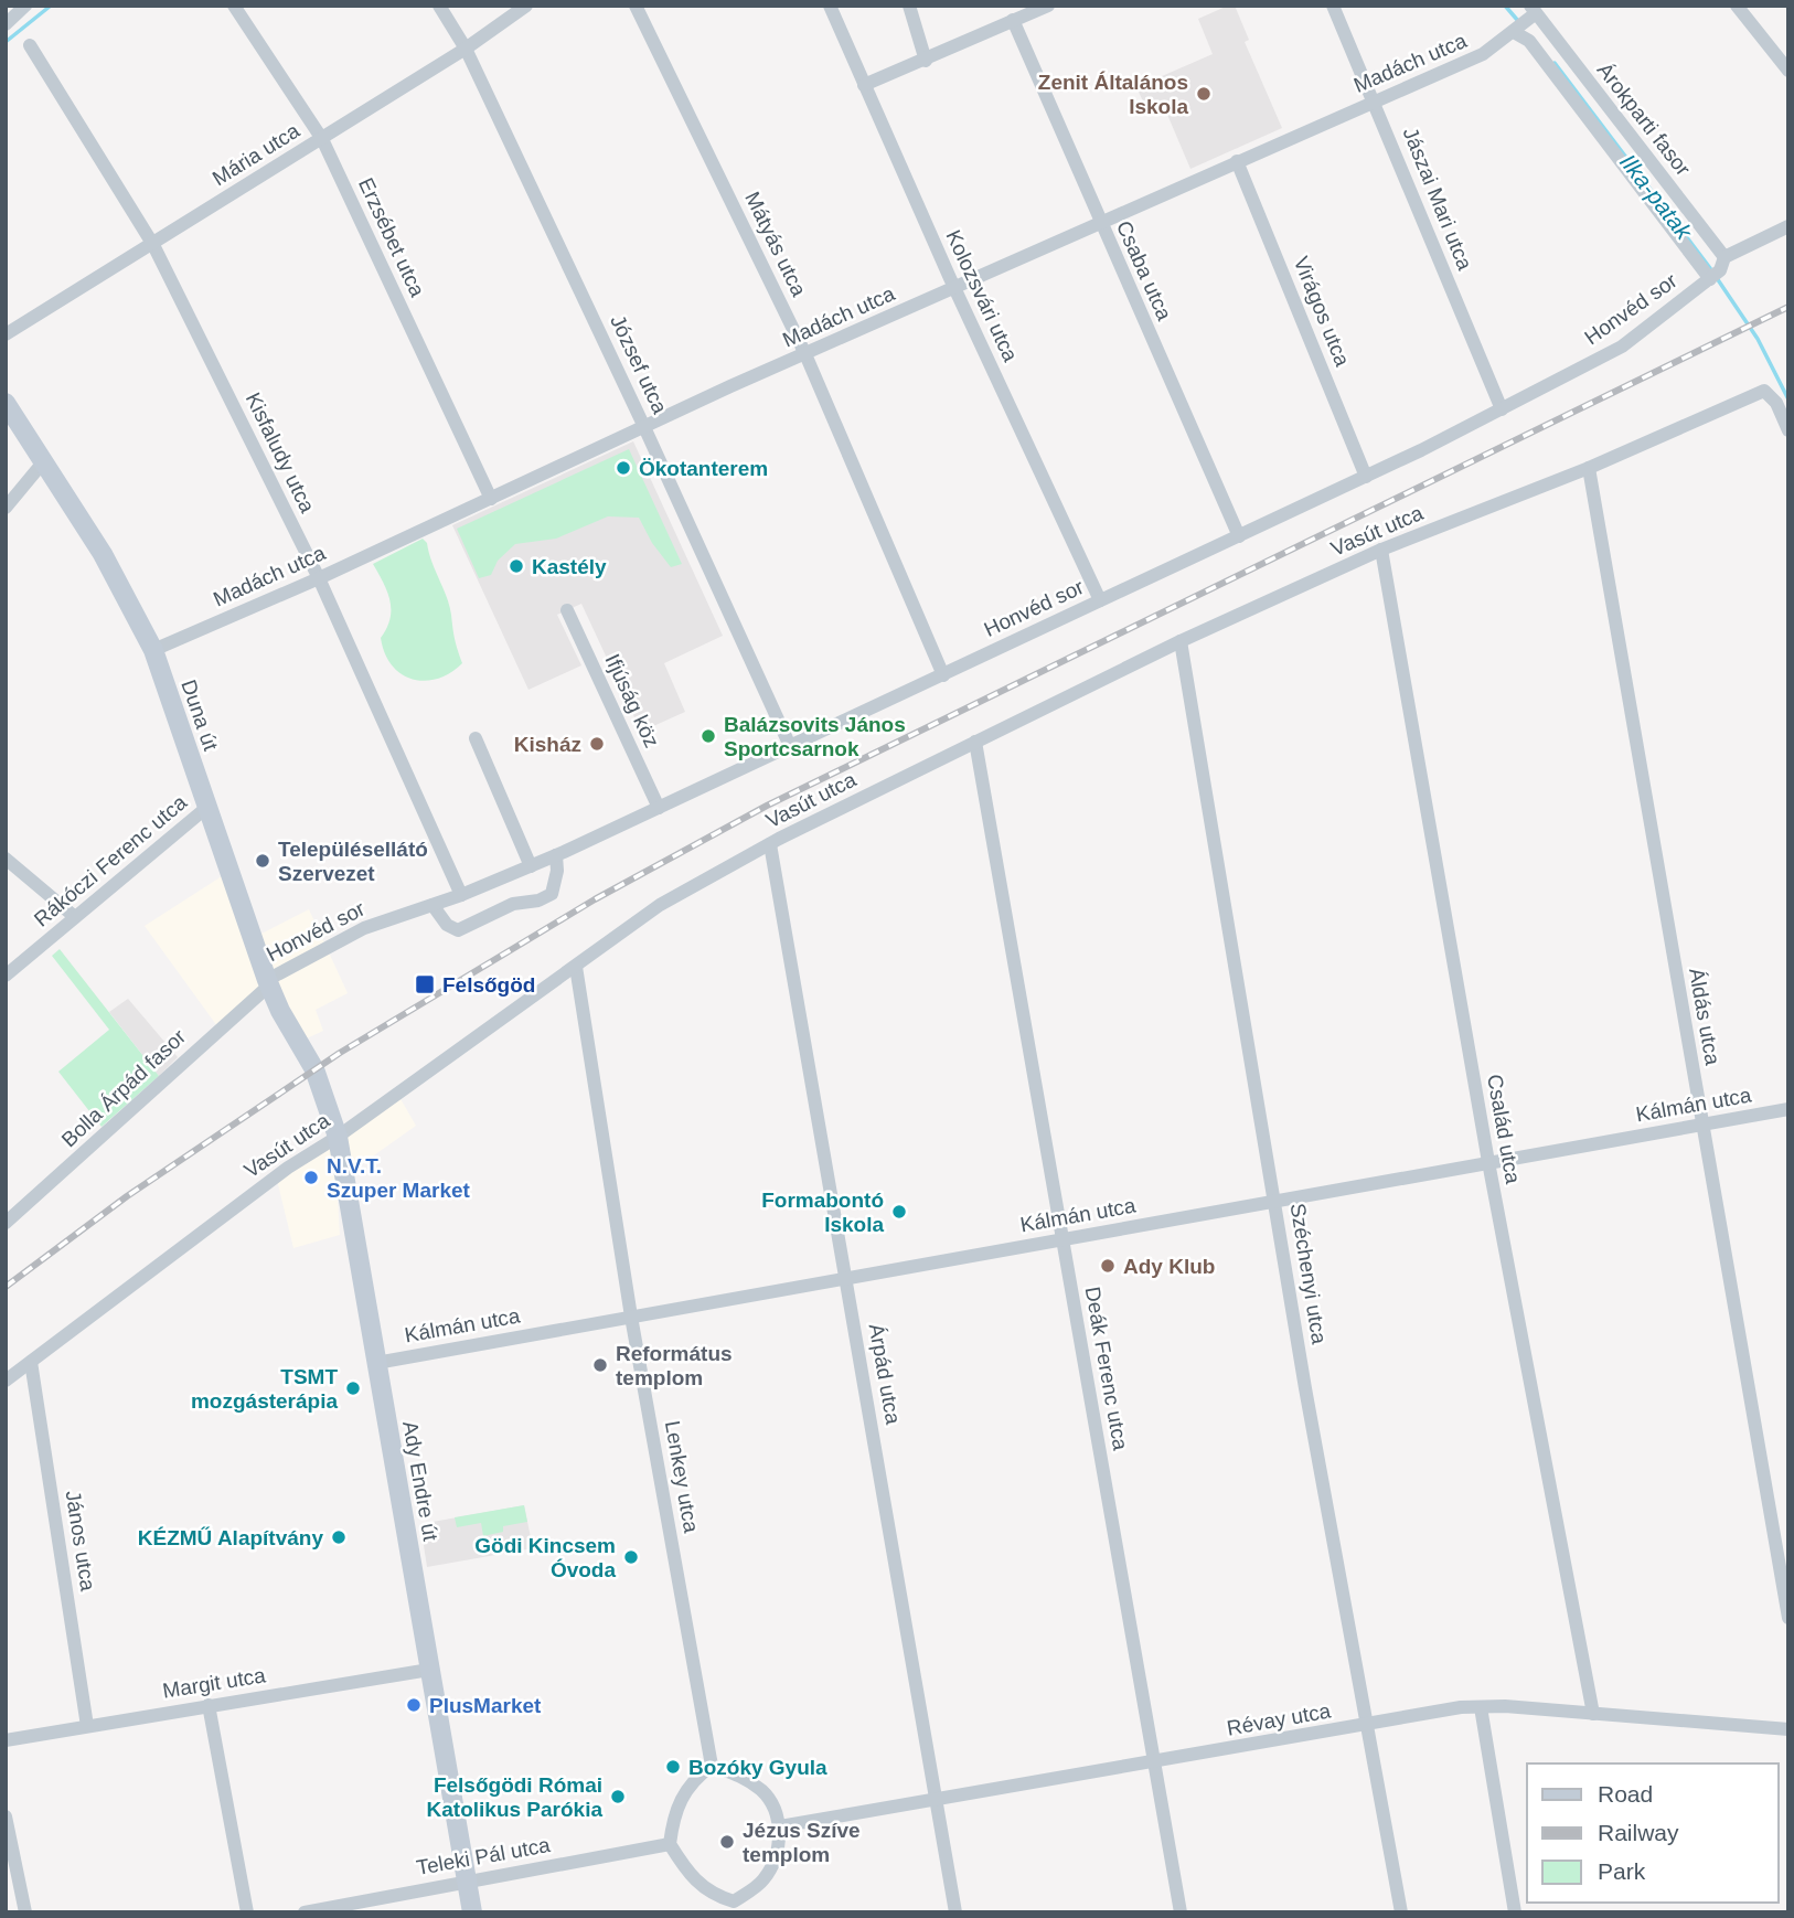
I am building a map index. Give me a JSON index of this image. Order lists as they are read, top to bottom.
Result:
{
  "streets": {
    "street": [
      "Madách utca",
      "Árokparti fasor",
      "Mária utca",
      "Jászai Mari utca",
      "Erzsébet utca",
      "Mátyás utca",
      "Csaba utca",
      "Kolozsvári utca",
      "Honvéd sor",
      "Virágos utca",
      "József utca",
      "Kisfaludy utca",
      "Vasút utca",
      "Ifjúság köz",
      "Duna út",
      "Rákóczi Ferenc utca",
      "Áldás utca",
      "Bolla Árpád fasor",
      "Kálmán utca",
      "Család utca",
      "Széchenyi utca",
      "Deák Ferenc utca",
      "Árpád utca",
      "Lenkey utca",
      "Ady Endre út",
      "János utca",
      "Margit utca",
      "Révay utca",
      "Teleki Pál utca"
    ]
  },
  "crossings": [
    ["Madách utca", "Árokparti fasor"],
    ["Madách utca", "Jászai Mari utca"],
    ["Madách utca", "Erzsébet utca"],
    ["Madách utca", "Mátyás utca"],
    ["Madách utca", "Csaba utca"],
    ["Madách utca", "Kolozsvári utca"],
    ["Madách utca", "Virágos utca"],
    ["Madách utca", "József utca"],
    ["Madách utca", "Kisfaludy utca"],
    ["Madách utca", "Duna út"],
    ["Árokparti fasor", "Honvéd sor"],
    ["Mária utca", "Erzsébet utca"],
    ["Mária utca", "József utca"],
    ["Mária utca", "Kisfaludy utca"],
    ["Jászai Mari utca", "Honvéd sor"],
    ["Mátyás utca", "Honvéd sor"],
    ["Csaba utca", "Honvéd sor"],
    ["Kolozsvári utca", "Honvéd sor"],
    ["Honvéd sor", "Virágos utca"],
    ["Honvéd sor", "József utca"],
    ["Honvéd sor", "Kisfaludy utca"],
    ["Honvéd sor", "Ifjúság köz"],
    ["Honvéd sor", "Duna út"],
    ["Honvéd sor", "Bolla Árpád fasor"],
    ["Vasút utca", "Áldás utca"],
    ["Vasút utca", "Család utca"],
    ["Vasút utca", "Széchenyi utca"],
    ["Vasút utca", "Deák Ferenc utca"],
    ["Vasút utca", "Árpád utca"],
    ["Vasút utca", "Lenkey utca"],
    ["Vasút utca", "Ady Endre út"],
    ["Vasút utca", "János utca"],
    ["Duna út", "Rákóczi Ferenc utca"],
    ["Duna út", "Bolla Árpád fasor"],
    ["Duna út", "Ady Endre út"],
    ["Áldás utca", "Kálmán utca"],
    ["Kálmán utca", "Család utca"],
    ["Kálmán utca", "Széchenyi utca"],
    ["Kálmán utca", "Deák Ferenc utca"],
    ["Kálmán utca", "Árpád utca"],
    ["Kálmán utca", "Lenkey utca"],
    ["Kálmán utca", "Ady Endre út"],
    ["Család utca", "Révay utca"],
    ["Széchenyi utca", "Révay utca"],
    ["Deák Ferenc utca", "Révay utca"],
    ["Árpád utca", "Révay utca"],
    ["Lenkey utca", "Révay utca"],
    ["Lenkey utca", "Teleki Pál utca"],
    ["Ady Endre út", "Margit utca"],
    ["Ady Endre út", "Teleki Pál utca"],
    ["János utca", "Margit utca"],
    ["Révay utca", "Teleki Pál utca"]
  ],
  "water": ["Ilka-patak"],
  "places": {
    "other": [
      "Zenit Általános Iskola",
      "Ökotanterem",
      "Kastély",
      "Balázsovits János Sportcsarnok",
      "Kisház",
      "Településellátó Szervezet",
      "N.V.T. Szuper Market",
      "Formabontó Iskola",
      "Ady Klub",
      "Református templom",
      "TSMT mozgásterápia",
      "KÉZMŰ Alapítvány",
      "Gödi Kincsem Óvoda",
      "PlusMarket",
      "Bozóky Gyula",
      "Felsőgödi Római Katolikus Parókia",
      "Jézus Szíve templom"
    ],
    "transit": ["Felsőgöd"]
  },
  "legend": ["Road", "Railway", "Park"]
}
